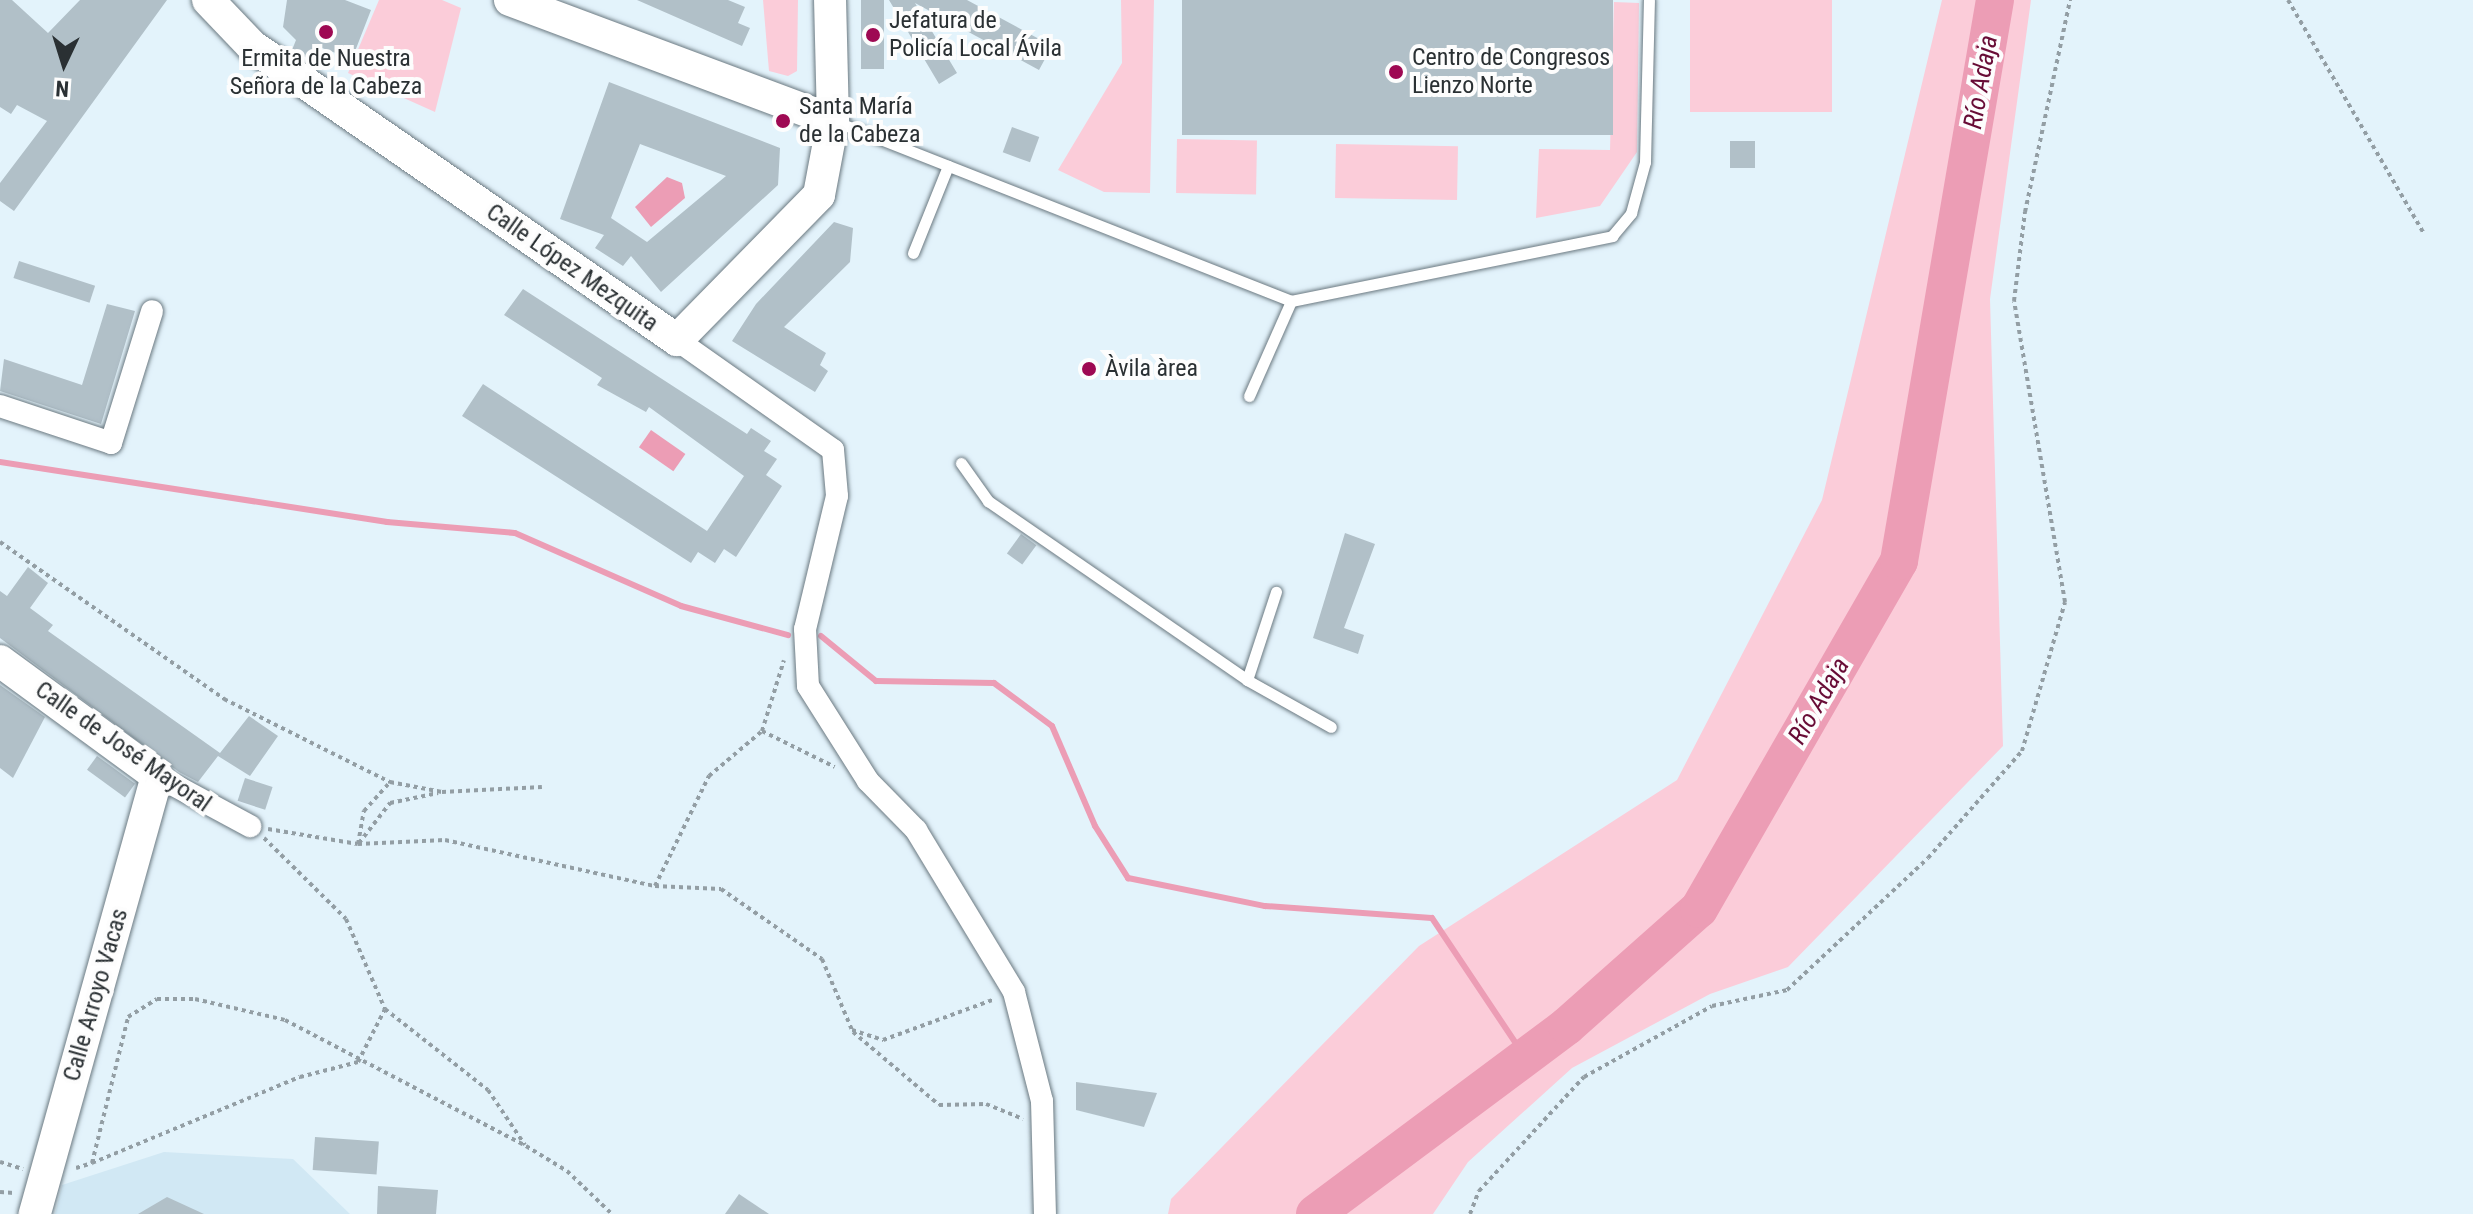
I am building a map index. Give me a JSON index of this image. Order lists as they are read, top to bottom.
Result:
{
  "streets": {
    "street": ["Calle López Mezquita", "Calle de José Mayoral", "Calle Arroyo Vacas"]
  },
  "crossings": [
    ["Calle de José Mayoral", "Calle Arroyo Vacas"]
  ],
  "water": ["Río Adaja"],
  "places": [
    "Ermita de Nuestra Señora de la Cabeza",
    "Jefatura de Policía Local Ávila",
    "Centro de Congresos Lienzo Norte",
    "Santa María de la Cabeza",
    "Àvila àrea"
  ],
  "north": "bottom"
}
